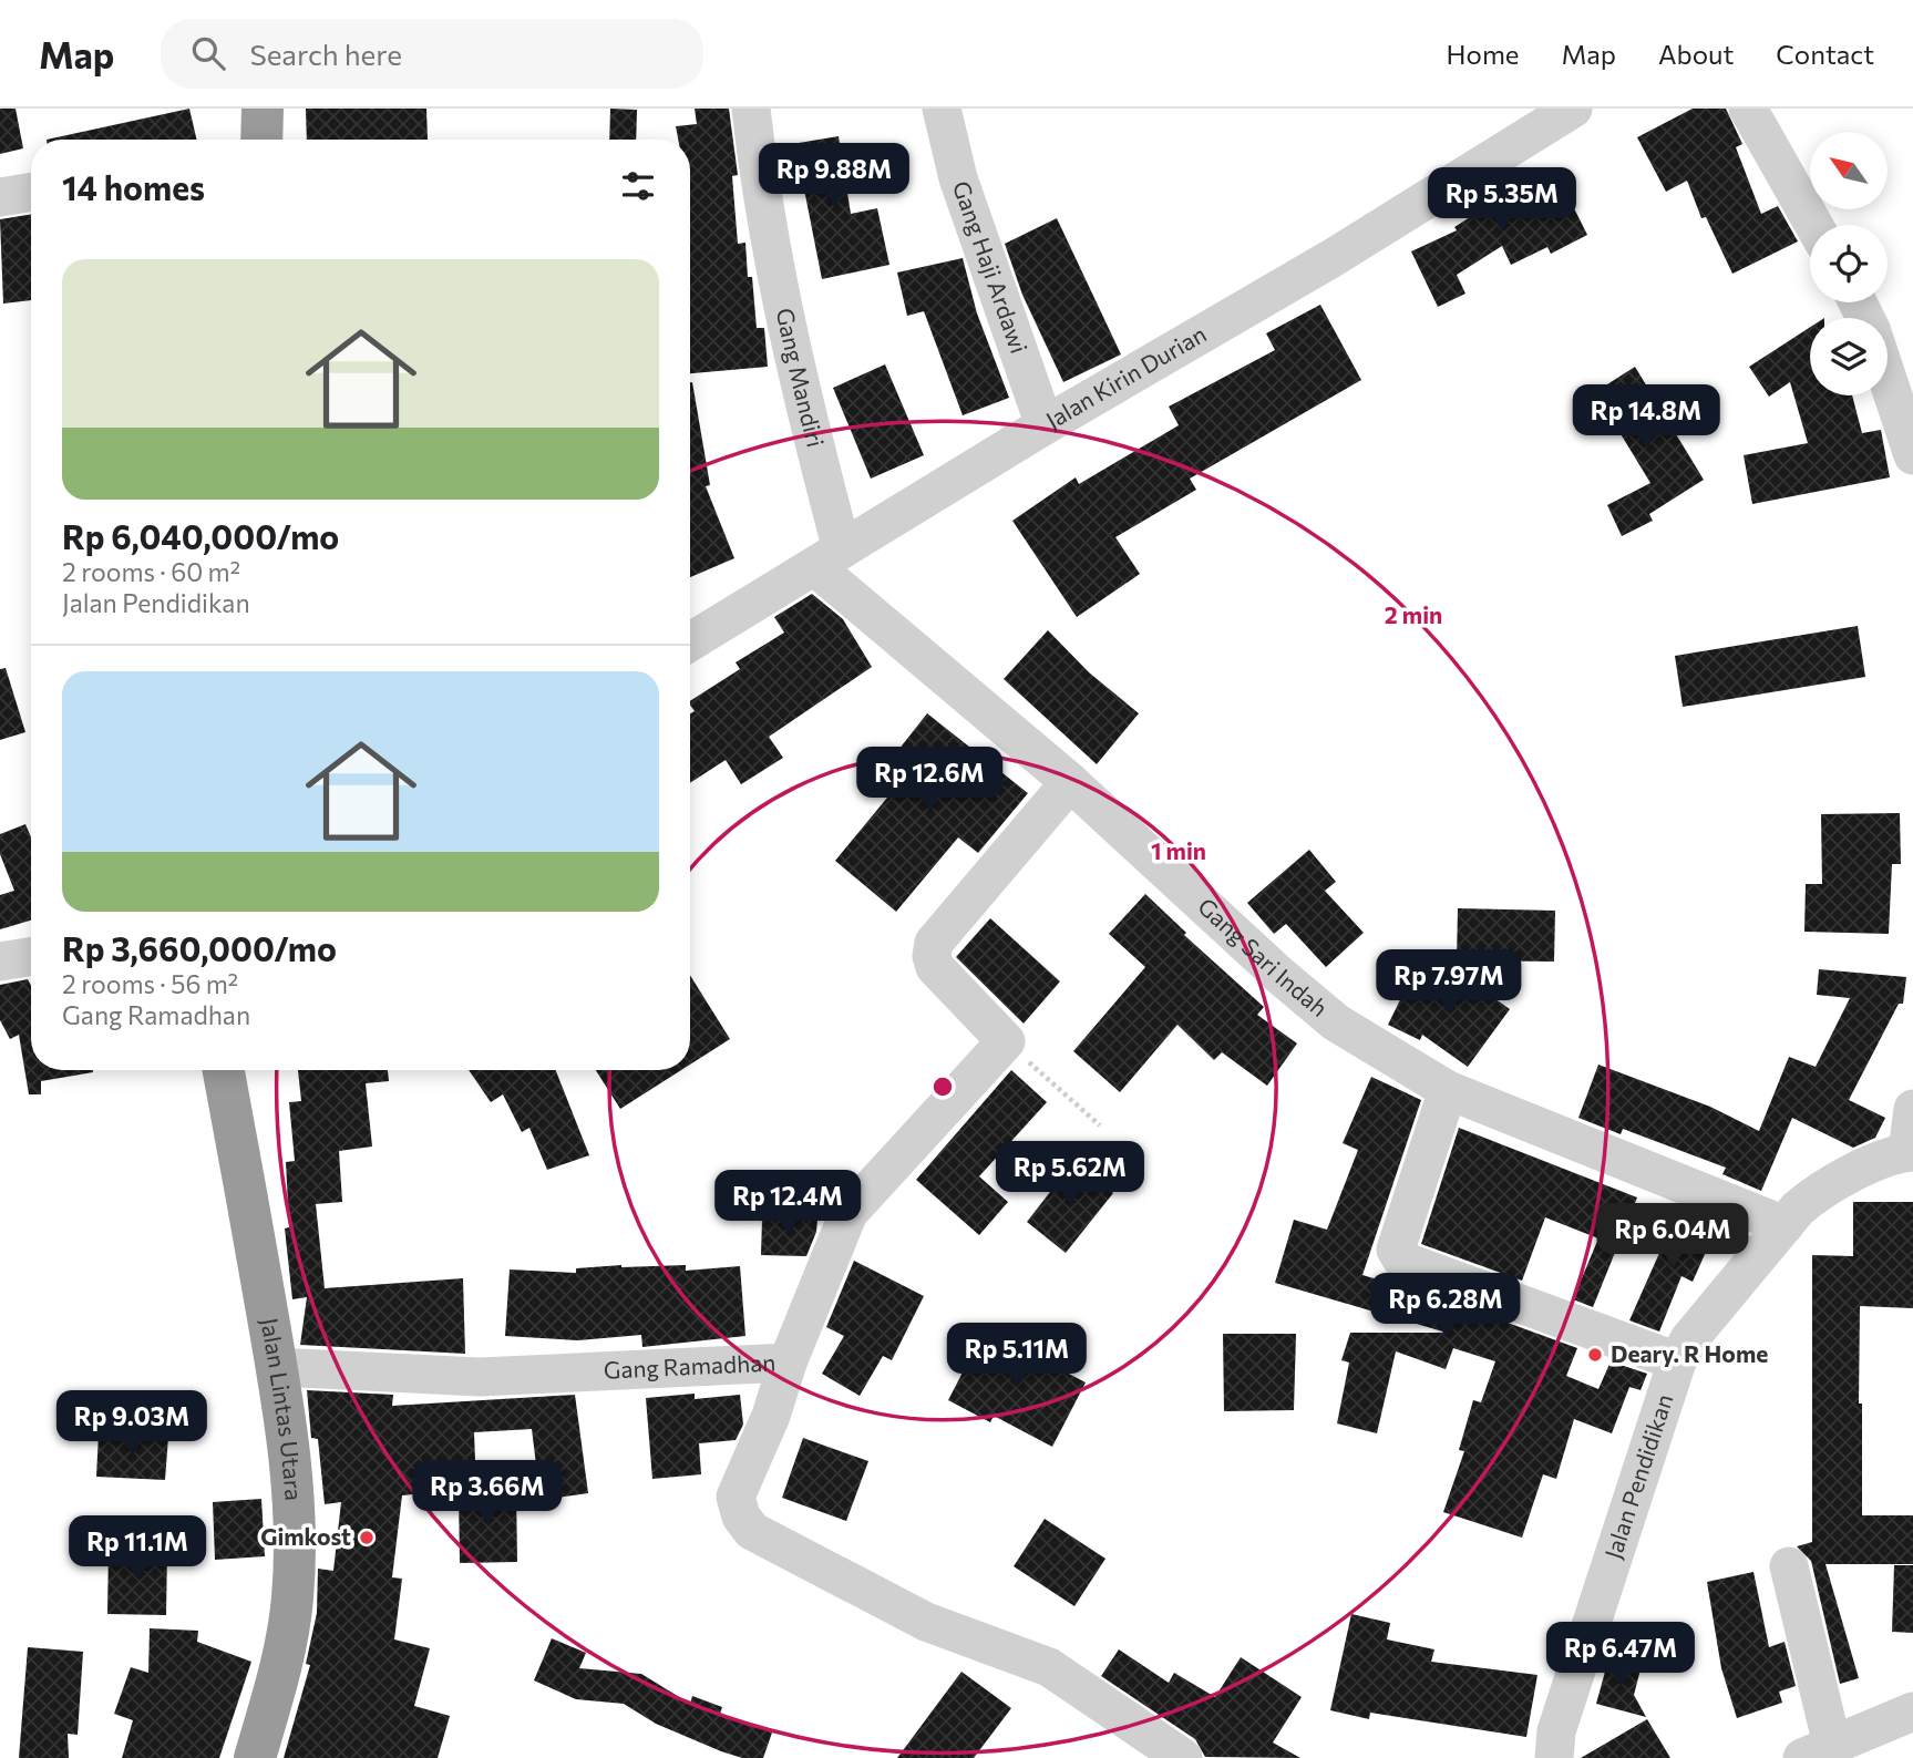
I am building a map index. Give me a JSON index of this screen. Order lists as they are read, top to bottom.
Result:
{
  "streets": {
    "highway": ["Jalan Lintas Utara"],
    "street": [
      "Gang Haji Ardawi",
      "Gang Mandiri",
      "Jalan Kirin Durian",
      "Gang Sari Indah",
      "Gang Ramadhan",
      "Jalan Pendidikan"
    ]
  },
  "crossings": [
    ["Gang Haji Ardawi", "Jalan Kirin Durian"],
    ["Gang Mandiri", "Jalan Kirin Durian"],
    ["Gang Mandiri", "Gang Sari Indah"],
    ["Jalan Kirin Durian", "Gang Sari Indah"],
    ["Gang Sari Indah", "Jalan Pendidikan"],
    ["Gang Ramadhan", "Jalan Lintas Utara"]
  ],
  "places": ["Deary. R Home", "Gimkost"],
  "north": "top left",
  "page": {
    "header": "Map",
    "search": "Search here",
    "nav": [
      "Home",
      "Map",
      "About",
      "Contact"
    ],
    "heading": "14 homes",
    "price": [
      "Rp 9.88M",
      "Rp 5.35M",
      "Rp 14.8M",
      "Rp 12.6M",
      "Rp 7.97M",
      "Rp 5.62M",
      "Rp 12.4M",
      "Rp 6.04M",
      "Rp 6.28M",
      "Rp 5.11M",
      "Rp 9.03M",
      "Rp 3.66M",
      "Rp 11.1M",
      "Rp 6.47M"
    ],
    "list": [
      {
        "name": "Rp 6,040,000/mo",
        "note": "2 rooms · 60 m² · Jalan Pendidikan"
      },
      {
        "name": "Rp 3,660,000/mo",
        "note": "2 rooms · 56 m² · Gang Ramadhan"
      }
    ]
  },
  "rings": ["2 min", "1 min"]
}
